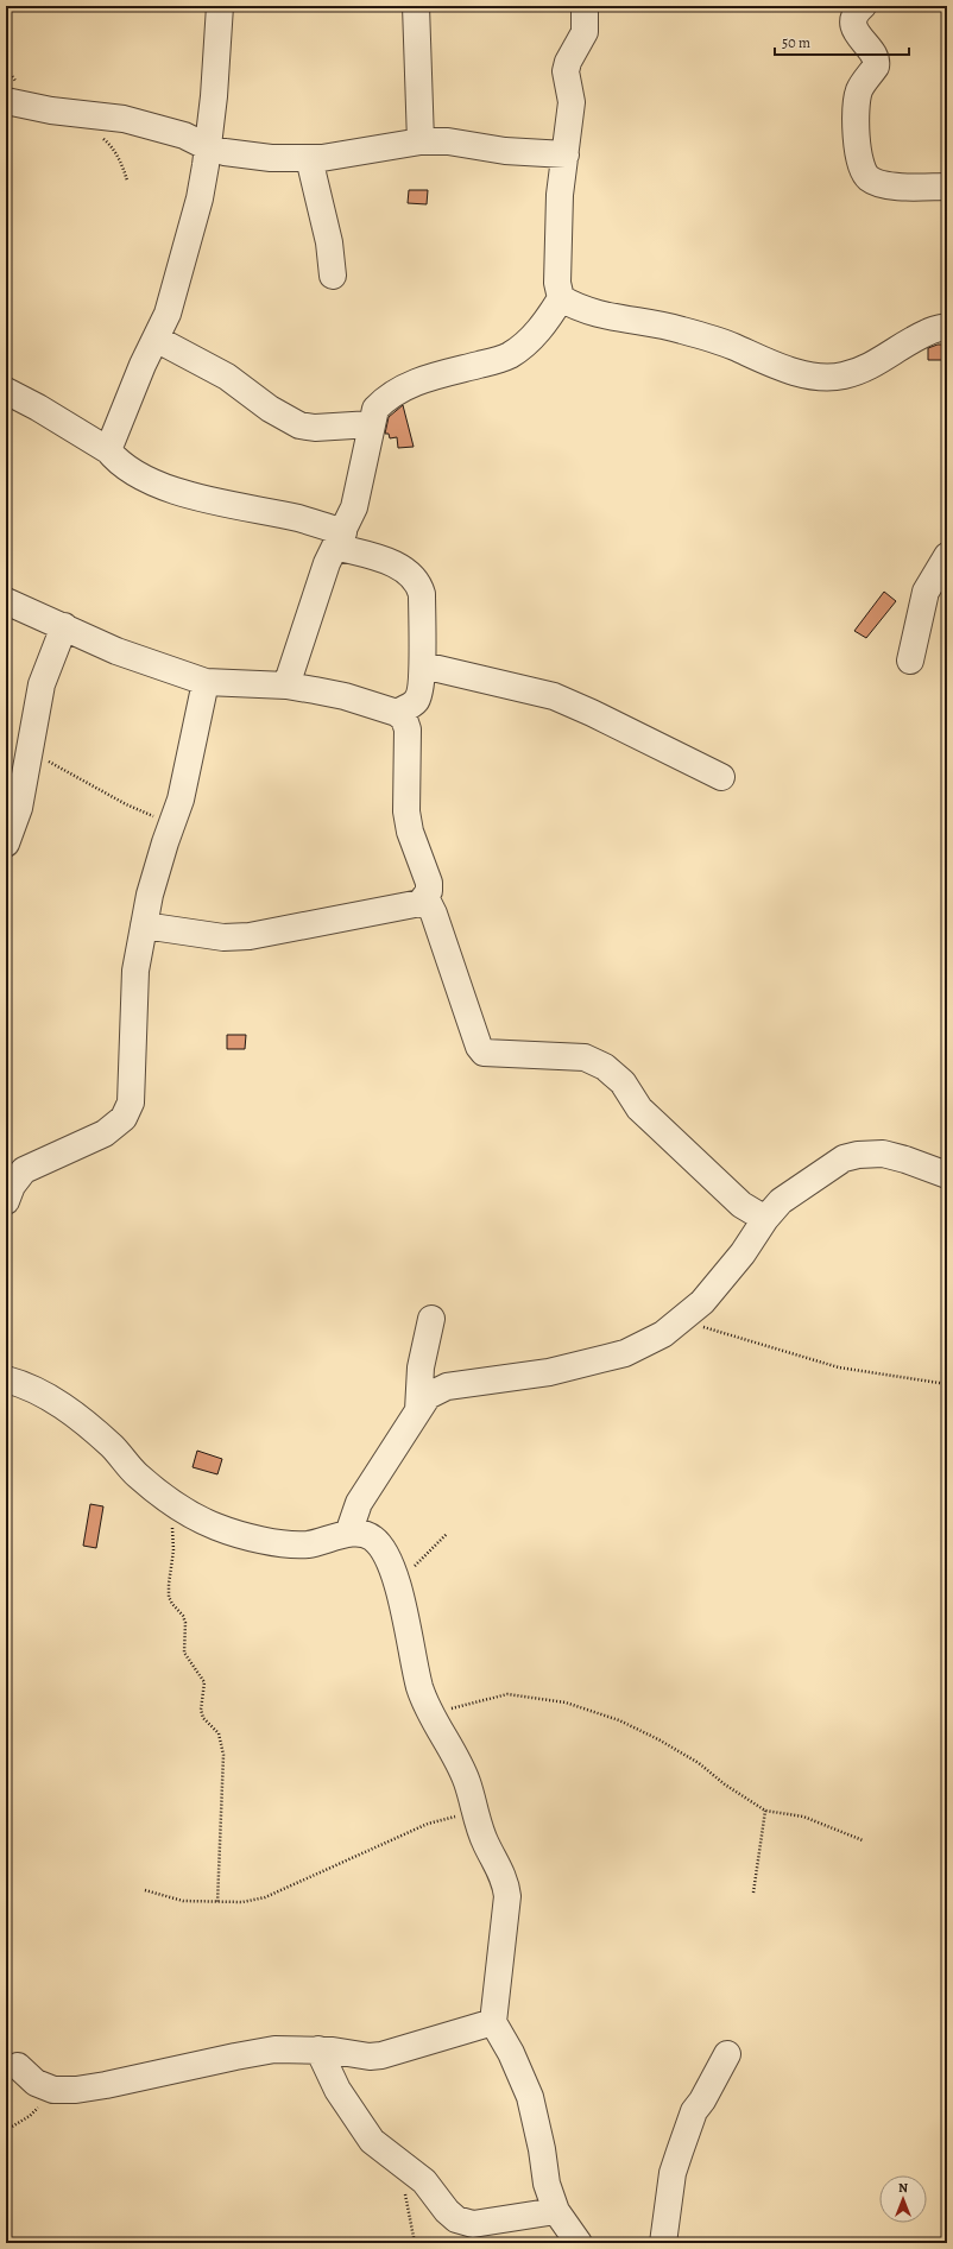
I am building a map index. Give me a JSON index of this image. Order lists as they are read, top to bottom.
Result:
{
  "scale_bar": "50 m",
  "north": "top"
}
